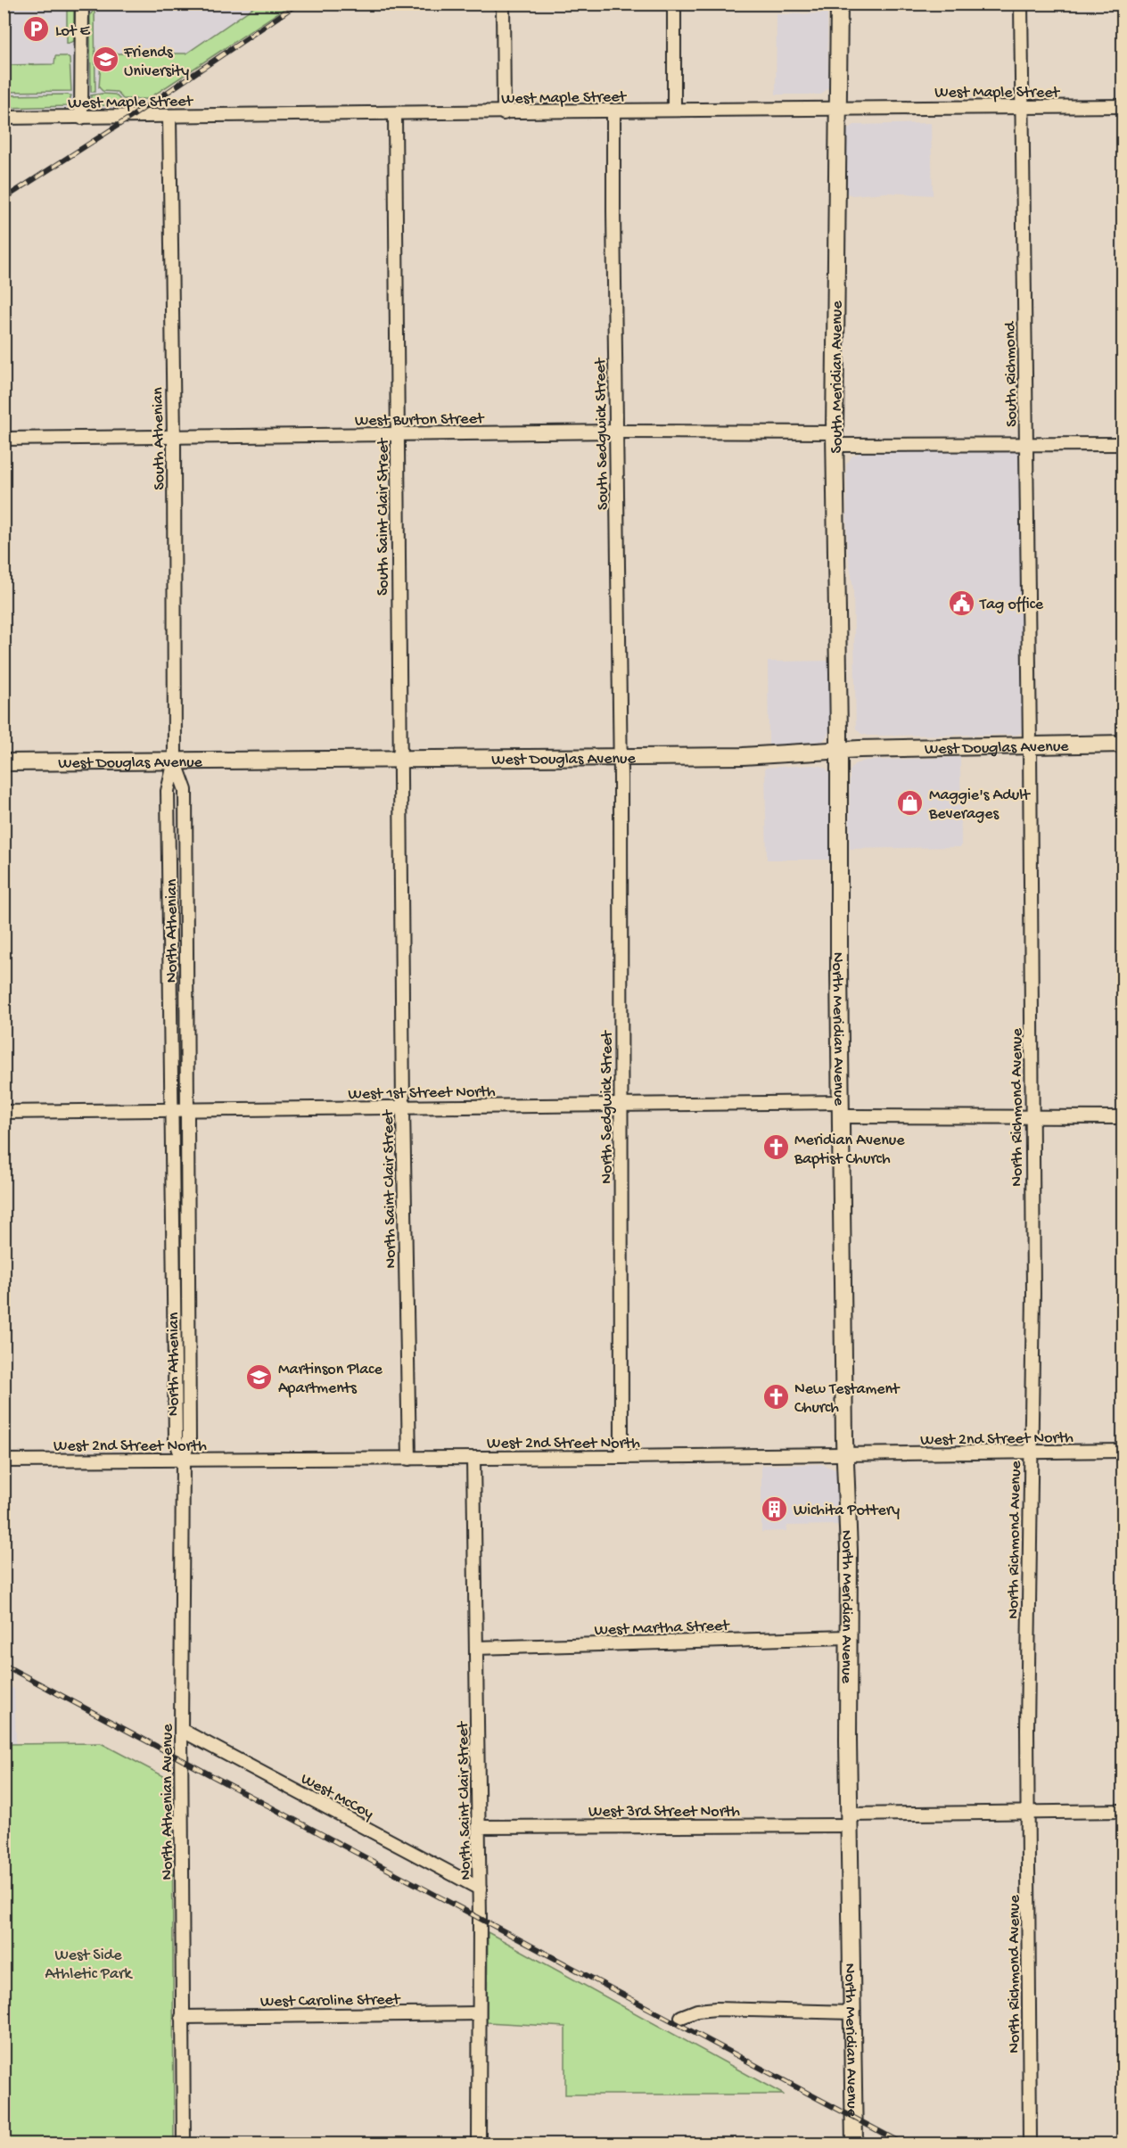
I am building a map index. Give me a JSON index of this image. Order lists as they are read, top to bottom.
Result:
{
  "streets": {
    "main road": ["South Meridian Avenue", "West Douglas Avenue", "North Meridian Avenue"],
    "street": [
      "West Maple Street",
      "South Richmond",
      "West Burton Street",
      "South Sedgwick Street",
      "South Athenian",
      "South Saint Clair Street",
      "North Athenian",
      "West 1st Street North",
      "North Sedgwick Street",
      "North Richmond Avenue",
      "North Saint Clair Street",
      "West 2nd Street North",
      "West Martha Street",
      "West McCoy",
      "North Athenian Avenue",
      "West 3rd Street North",
      "West Caroline Street"
    ]
  },
  "crossings": [
    ["West Maple Street", "South Richmond"],
    ["West Maple Street", "South Meridian Avenue"],
    ["West Maple Street", "South Sedgwick Street"],
    ["West Maple Street", "South Athenian"],
    ["West Maple Street", "South Saint Clair Street"],
    ["South Richmond", "West Burton Street"],
    ["South Richmond", "West Douglas Avenue"],
    ["South Richmond", "North Richmond Avenue"],
    ["South Meridian Avenue", "West Burton Street"],
    ["South Meridian Avenue", "West Douglas Avenue"],
    ["South Meridian Avenue", "North Meridian Avenue"],
    ["West Burton Street", "South Sedgwick Street"],
    ["West Burton Street", "South Athenian"],
    ["West Burton Street", "South Saint Clair Street"],
    ["South Sedgwick Street", "West Douglas Avenue"],
    ["South Sedgwick Street", "North Sedgwick Street"],
    ["South Athenian", "West Douglas Avenue"],
    ["South Athenian", "North Athenian"],
    ["South Saint Clair Street", "West Douglas Avenue"],
    ["South Saint Clair Street", "North Saint Clair Street"],
    ["West Douglas Avenue", "North Athenian"],
    ["West Douglas Avenue", "North Meridian Avenue"],
    ["West Douglas Avenue", "North Sedgwick Street"],
    ["West Douglas Avenue", "North Richmond Avenue"],
    ["West Douglas Avenue", "North Saint Clair Street"],
    ["North Athenian", "West 1st Street North"],
    ["North Athenian", "West 2nd Street North"],
    ["North Athenian", "North Athenian Avenue"],
    ["North Meridian Avenue", "West 1st Street North"],
    ["North Meridian Avenue", "West 2nd Street North"],
    ["North Meridian Avenue", "West Martha Street"],
    ["North Meridian Avenue", "West 3rd Street North"],
    ["West 1st Street North", "North Sedgwick Street"],
    ["West 1st Street North", "North Richmond Avenue"],
    ["West 1st Street North", "North Saint Clair Street"],
    ["North Sedgwick Street", "West 2nd Street North"],
    ["North Richmond Avenue", "West 2nd Street North"],
    ["North Richmond Avenue", "West 3rd Street North"],
    ["North Saint Clair Street", "West 2nd Street North"],
    ["North Saint Clair Street", "West Martha Street"],
    ["North Saint Clair Street", "West McCoy"],
    ["North Saint Clair Street", "West 3rd Street North"],
    ["North Saint Clair Street", "West Caroline Street"],
    ["West 2nd Street North", "North Athenian Avenue"],
    ["West McCoy", "North Athenian Avenue"],
    ["North Athenian Avenue", "West Caroline Street"]
  ],
  "parks": ["West Side Athletic Park"],
  "places": {
    "parking": ["Lot E"],
    "school or university": ["Friends University", "Martinson Place Apartments"],
    "public building": ["Tag office"],
    "shop": ["Maggie's Adult Beverages"],
    "church": ["Meridian Avenue Baptist Church", "New Testament Church"],
    "building": ["Wichita Pottery"]
  }
}
